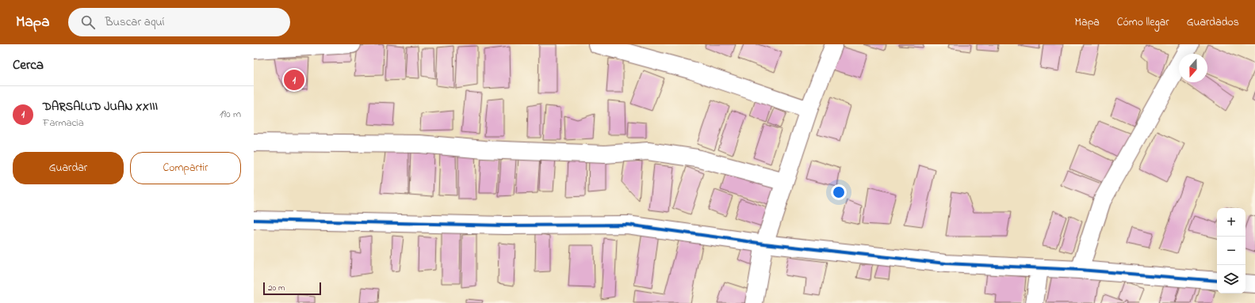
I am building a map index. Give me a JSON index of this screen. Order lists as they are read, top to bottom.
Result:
{
  "scale_bar": "20 m",
  "north": "bottom",
  "page": {
    "header": "Mapa",
    "search": "Buscar aquí",
    "nav": ["Mapa", "Cómo llegar", "Guardados"],
    "heading": "Cerca",
    "pins": "1",
    "list": [
      {
        "mark": "1",
        "name": "DARSALUD JUAN XXIII",
        "note": "Farmacia",
        "value": "190 m"
      }
    ],
    "buttons": ["Guardar", "Compartir"],
    "map_buttons": ["+", "−"],
    "scale": "20 m"
  }
}
